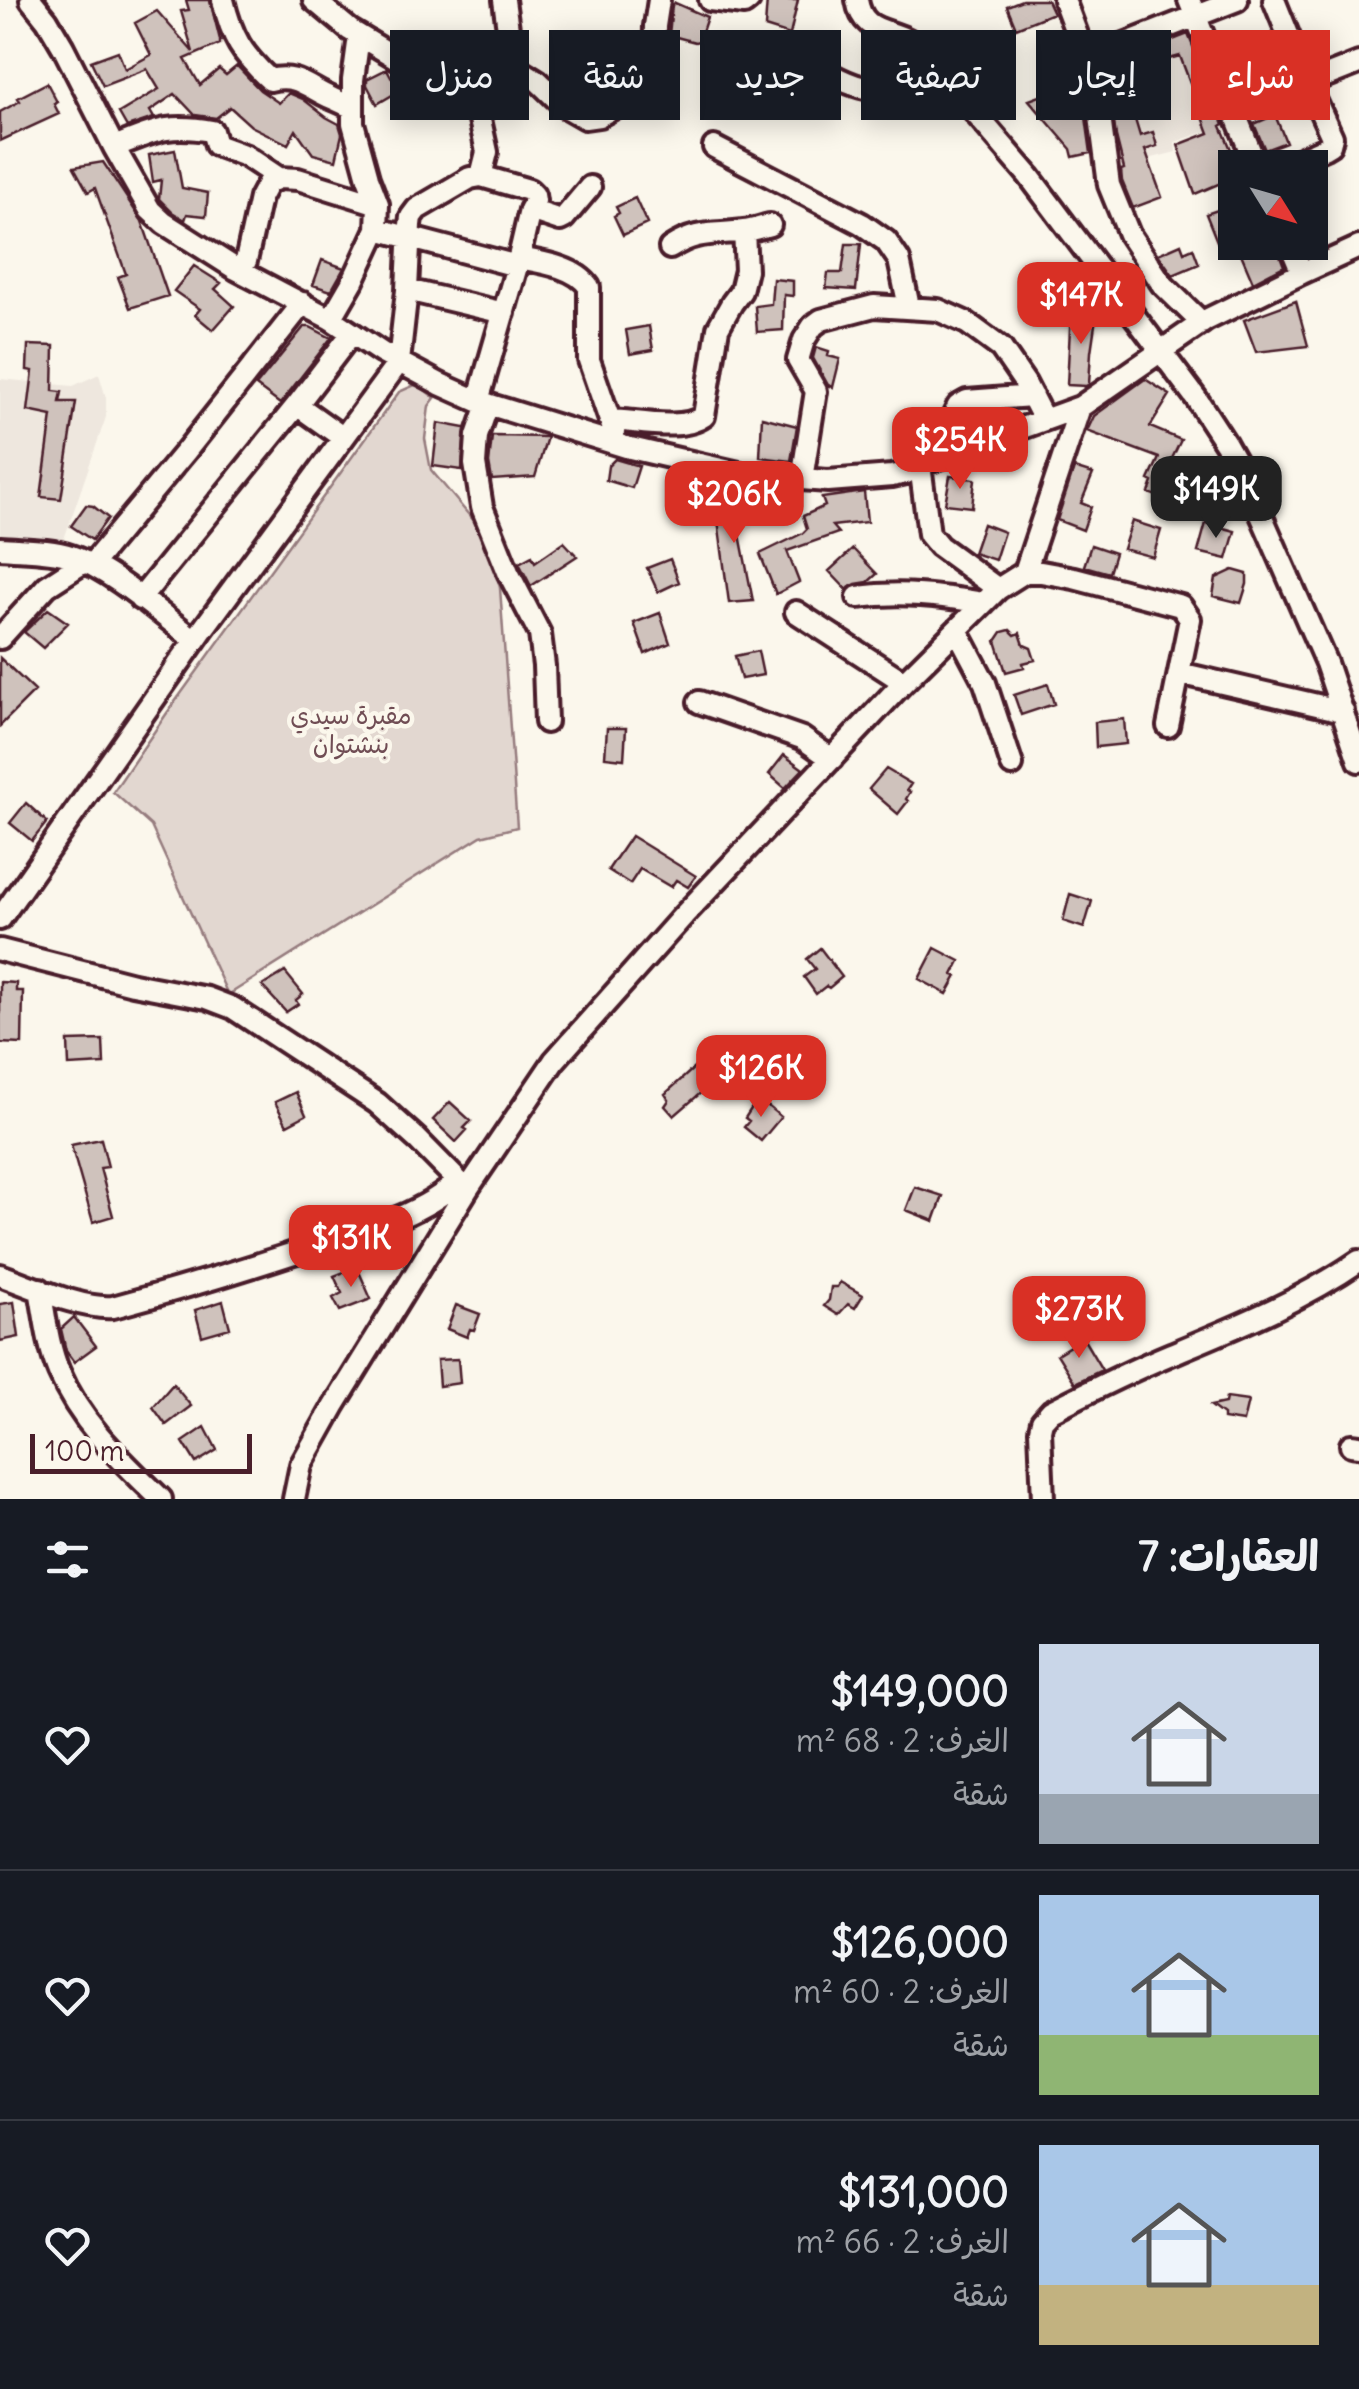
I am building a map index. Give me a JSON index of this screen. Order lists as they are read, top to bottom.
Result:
{
  "parks": ["مقبرة سيدي بنشتوان"],
  "scale_bar": "100 m",
  "north": "bottom right",
  "page": {
    "chip": [
      "شراء",
      "إيجار",
      "تصفية",
      "جديد",
      "شقة",
      "منزل"
    ],
    "price": [
      "$147K",
      "$254K",
      "$149K",
      "$206K",
      "$126K",
      "$131K",
      "$273K"
    ],
    "scale": "100 m",
    "heading": "العقارات: 7",
    "list": [
      {
        "name": "$149,000",
        "note": "الغرف: 2 · 68 m² · شقة"
      },
      {
        "name": "$126,000",
        "note": "الغرف: 2 · 60 m² · شقة"
      },
      {
        "name": "$131,000",
        "note": "الغرف: 2 · 66 m² · شقة"
      }
    ]
  }
}
